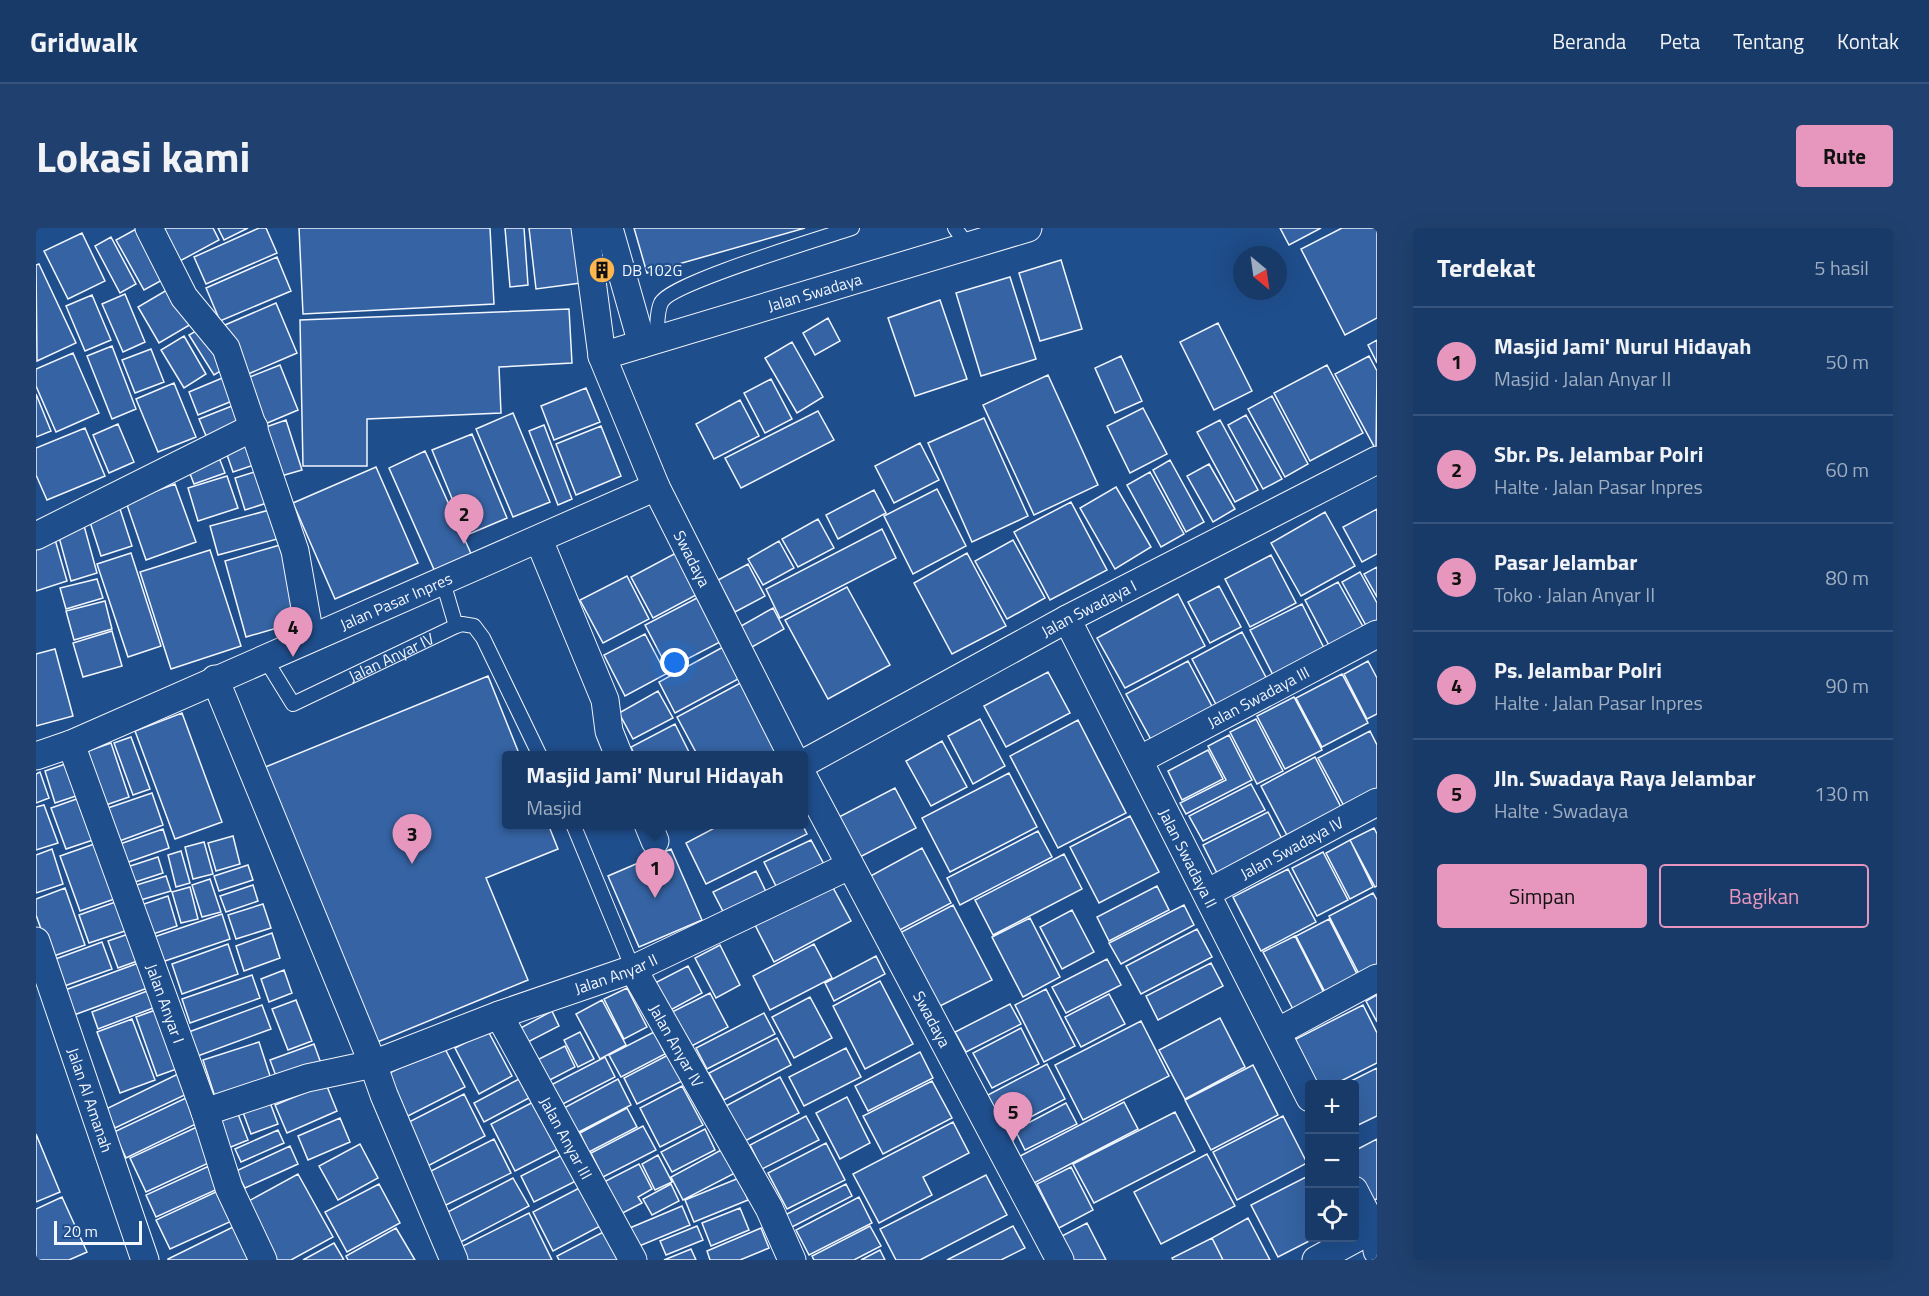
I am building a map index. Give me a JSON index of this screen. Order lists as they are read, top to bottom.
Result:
{
  "streets": {
    "street": [
      "Jalan Swadaya",
      "Swadaya",
      "Jalan Pasar Inpres",
      "Jalan Swadaya I",
      "Jalan Anyar IV",
      "Jalan Swadaya III",
      "Jalan Swadaya IV",
      "Jalan Swadaya II",
      "Jalan Anyar II",
      "Jalan Anyar I",
      "Jalan Al Amanah",
      "Jalan Anyar III"
    ]
  },
  "crossings": [
    ["Jalan Swadaya", "Swadaya"],
    ["Swadaya", "Jalan Pasar Inpres"],
    ["Swadaya", "Jalan Anyar II"],
    ["Jalan Pasar Inpres", "Jalan Anyar IV"],
    ["Jalan Pasar Inpres", "Jalan Anyar I"],
    ["Jalan Swadaya I", "Jalan Swadaya II"],
    ["Jalan Anyar IV", "Jalan Anyar II"],
    ["Jalan Swadaya III", "Jalan Swadaya II"],
    ["Jalan Swadaya IV", "Jalan Swadaya II"],
    ["Jalan Anyar II", "Jalan Anyar I"],
    ["Jalan Anyar II", "Jalan Anyar III"]
  ],
  "places": {
    "building": ["DB 102G"]
  },
  "scale_bar": "20 m",
  "north": "bottom right",
  "page": {
    "header": "Gridwalk",
    "nav": [
      "Beranda",
      "Peta",
      "Tentang",
      "Kontak"
    ],
    "title": "Lokasi kami",
    "buttons": [
      "Rute",
      ["Simpan", "Bagikan"]
    ],
    "heading": ["Terdekat", "5 hasil"],
    "list": [
      {
        "mark": "1",
        "name": "Masjid Jami' Nurul Hidayah",
        "note": "Masjid · Jalan Anyar II",
        "value": "50 m"
      },
      {
        "mark": "2",
        "name": "Sbr. Ps. Jelambar Polri",
        "note": "Halte · Jalan Pasar Inpres",
        "value": "60 m"
      },
      {
        "mark": "3",
        "name": "Pasar Jelambar",
        "note": "Toko · Jalan Anyar II",
        "value": "80 m"
      },
      {
        "mark": "4",
        "name": "Ps. Jelambar Polri",
        "note": "Halte · Jalan Pasar Inpres",
        "value": "90 m"
      },
      {
        "mark": "5",
        "name": "Jln. Swadaya Raya Jelambar",
        "note": "Halte · Swadaya",
        "value": "130 m"
      }
    ],
    "pins": [
      "2",
      "4",
      "3",
      "1",
      "5"
    ],
    "popup": ["Masjid Jami' Nurul Hidayah", "Masjid"],
    "map_buttons": ["+", "−"],
    "scale": "20 m"
  }
}
